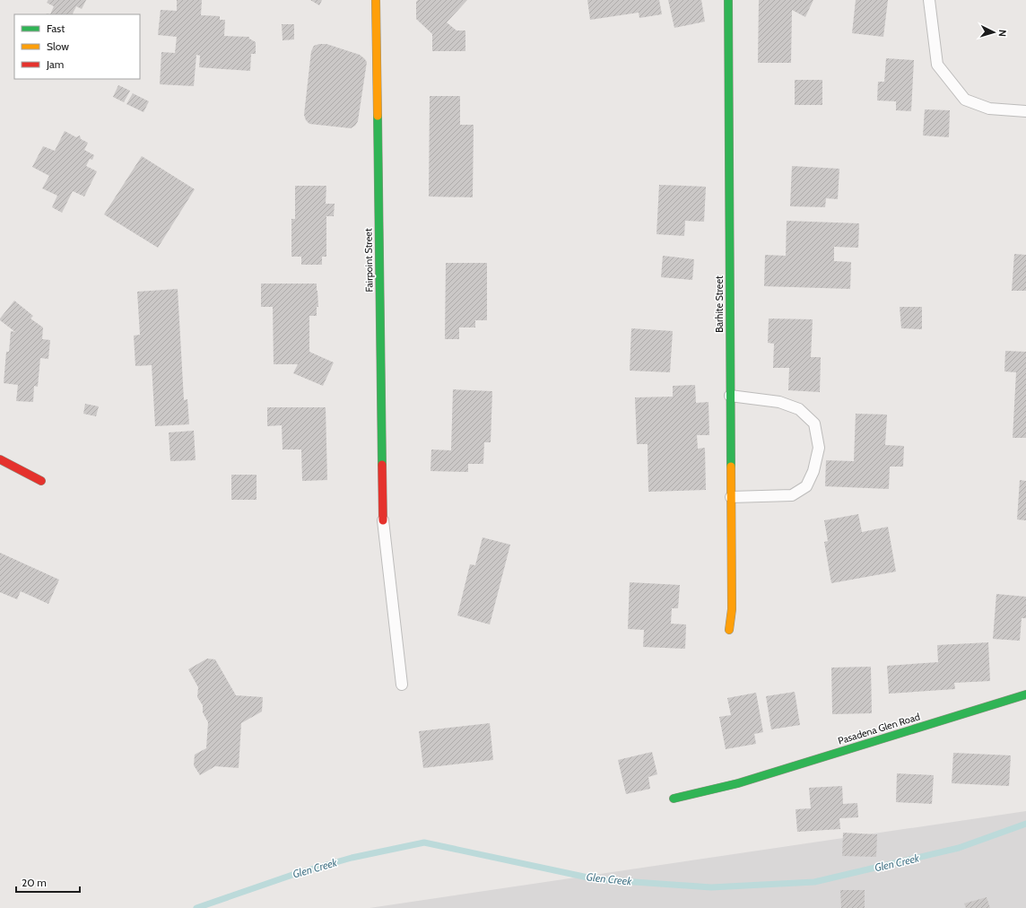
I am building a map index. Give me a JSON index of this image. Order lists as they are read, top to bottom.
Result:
{
  "streets": {
    "street": ["Fairpoint Street", "Barhite Street", "Pasadena Glen Road"]
  },
  "water": ["Glen Creek"],
  "legend": ["Fast", "Slow", "Jam"],
  "scale_bar": "20 m",
  "north": "right"
}
